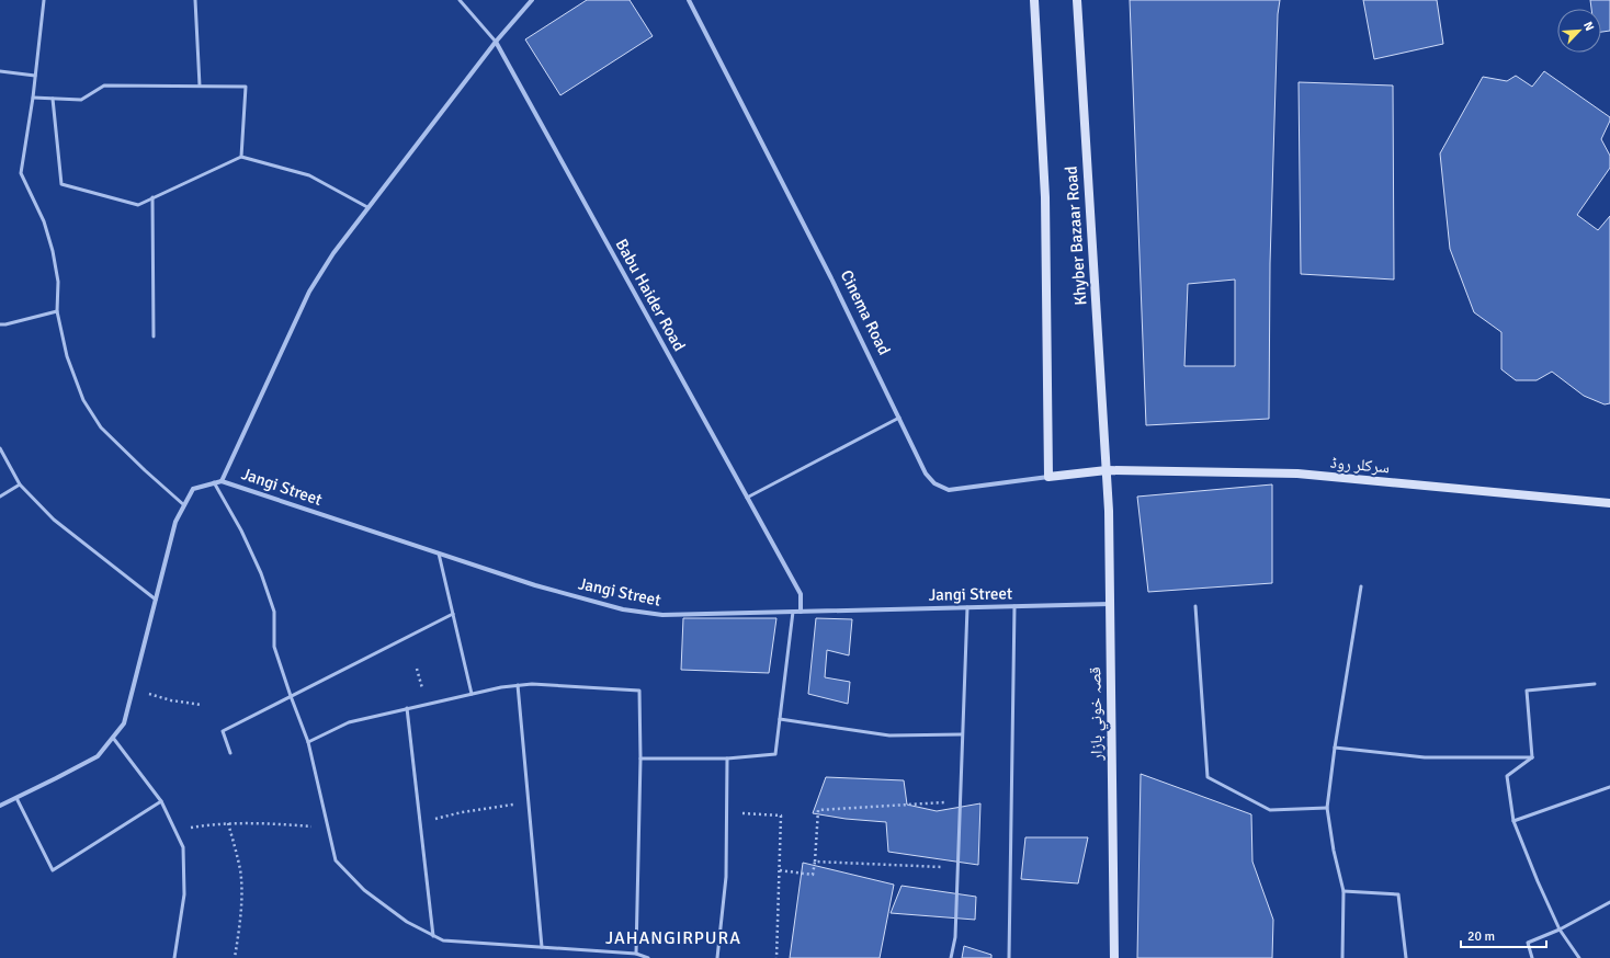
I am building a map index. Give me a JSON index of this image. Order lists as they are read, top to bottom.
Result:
{
  "streets": {
    "street": [
      "Khyber Bazaar Road",
      "Babu Haider Road",
      "Cinema Road",
      "سرکلر روڈ",
      "Jangi Street",
      "قصہ خوني بازار"
    ]
  },
  "crossings": [
    ["Khyber Bazaar Road", "Cinema Road"],
    ["Khyber Bazaar Road", "سرکلر روڈ"],
    ["Khyber Bazaar Road", "قصہ خوني بازار"],
    ["Babu Haider Road", "Jangi Street"],
    ["Cinema Road", "سرکلر روڈ"],
    ["Cinema Road", "قصہ خوني بازار"],
    ["سرکلر روڈ", "قصہ خوني بازار"],
    ["Jangi Street", "قصہ خوني بازار"]
  ],
  "districts": ["JAHANGIRPURA"],
  "scale_bar": "20 m",
  "north": "top right"
}
